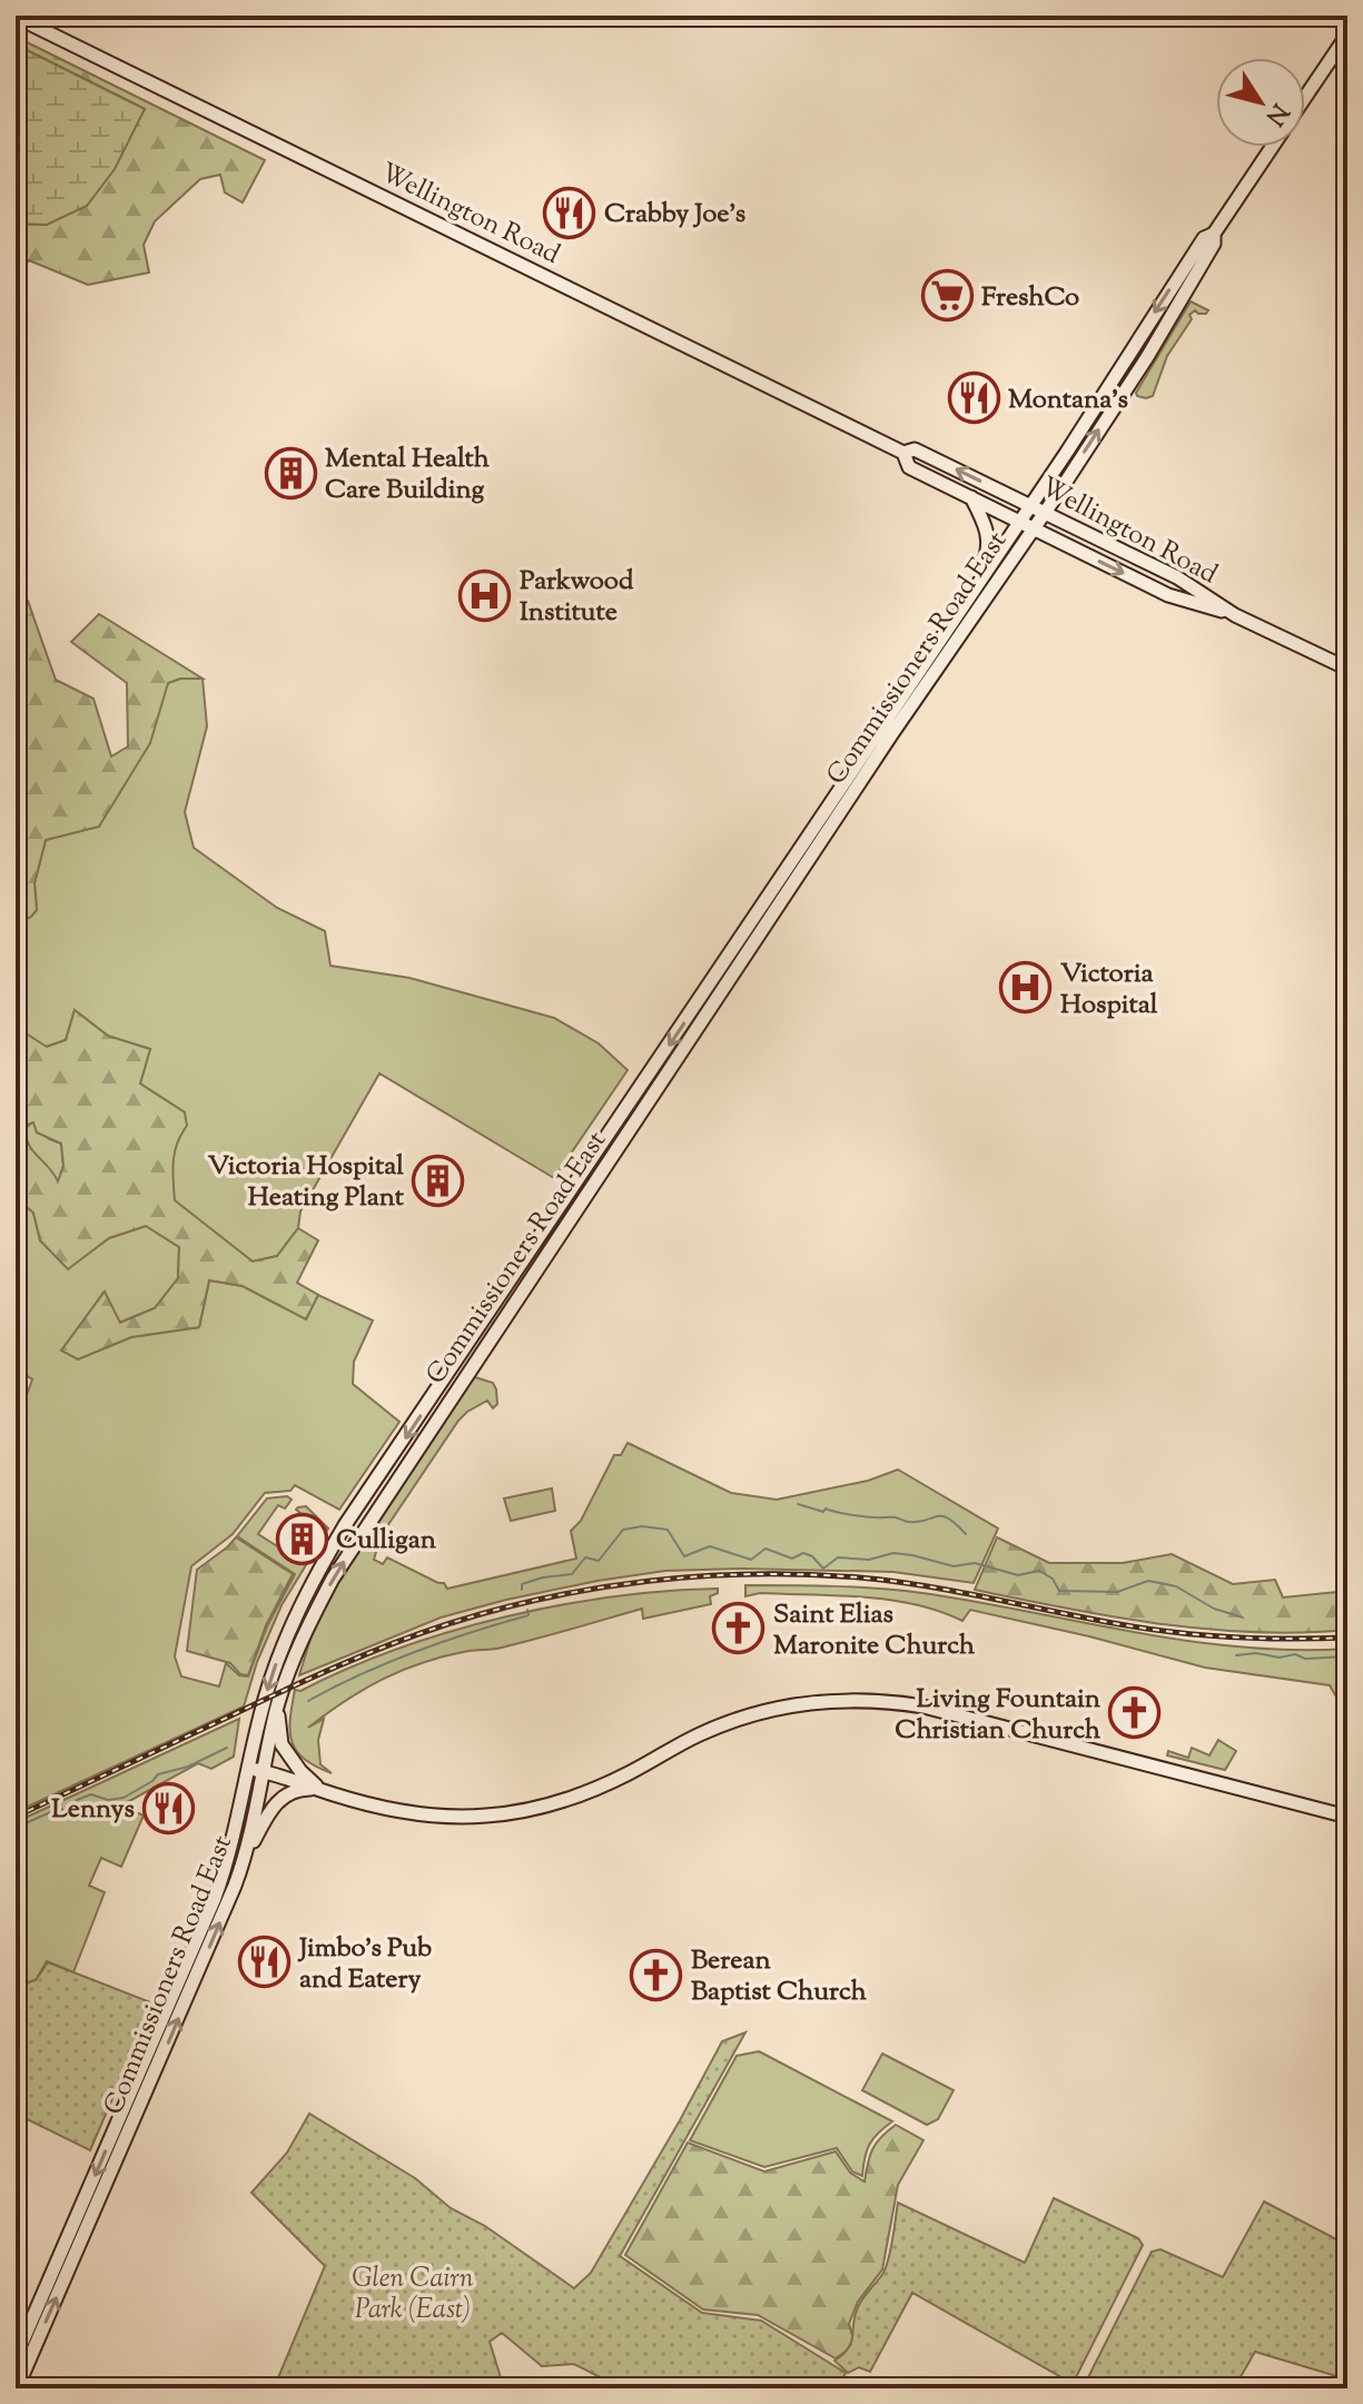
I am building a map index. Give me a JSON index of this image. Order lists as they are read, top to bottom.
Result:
{
  "streets": {
    "main road": ["Wellington Road", "Commissioners Road East"]
  },
  "crossings": [
    ["Wellington Road", "Commissioners Road East"]
  ],
  "parks": ["Glen Cairn Park (East)"],
  "places": {
    "restaurant": [
      "Crabby Joe's",
      "Montana's",
      "Lennys",
      "Jimbo's Pub and Eatery"
    ],
    "supermarket": ["FreshCo"],
    "building": ["Mental Health Care Building", "Victoria Hospital Heating Plant", "Culligan"],
    "hospital": ["Parkwood Institute", "Victoria Hospital"],
    "church": ["Saint Elias Maronite Church", "Living Fountain Christian Church", "Berean Baptist Church"]
  },
  "north": "bottom right"
}
